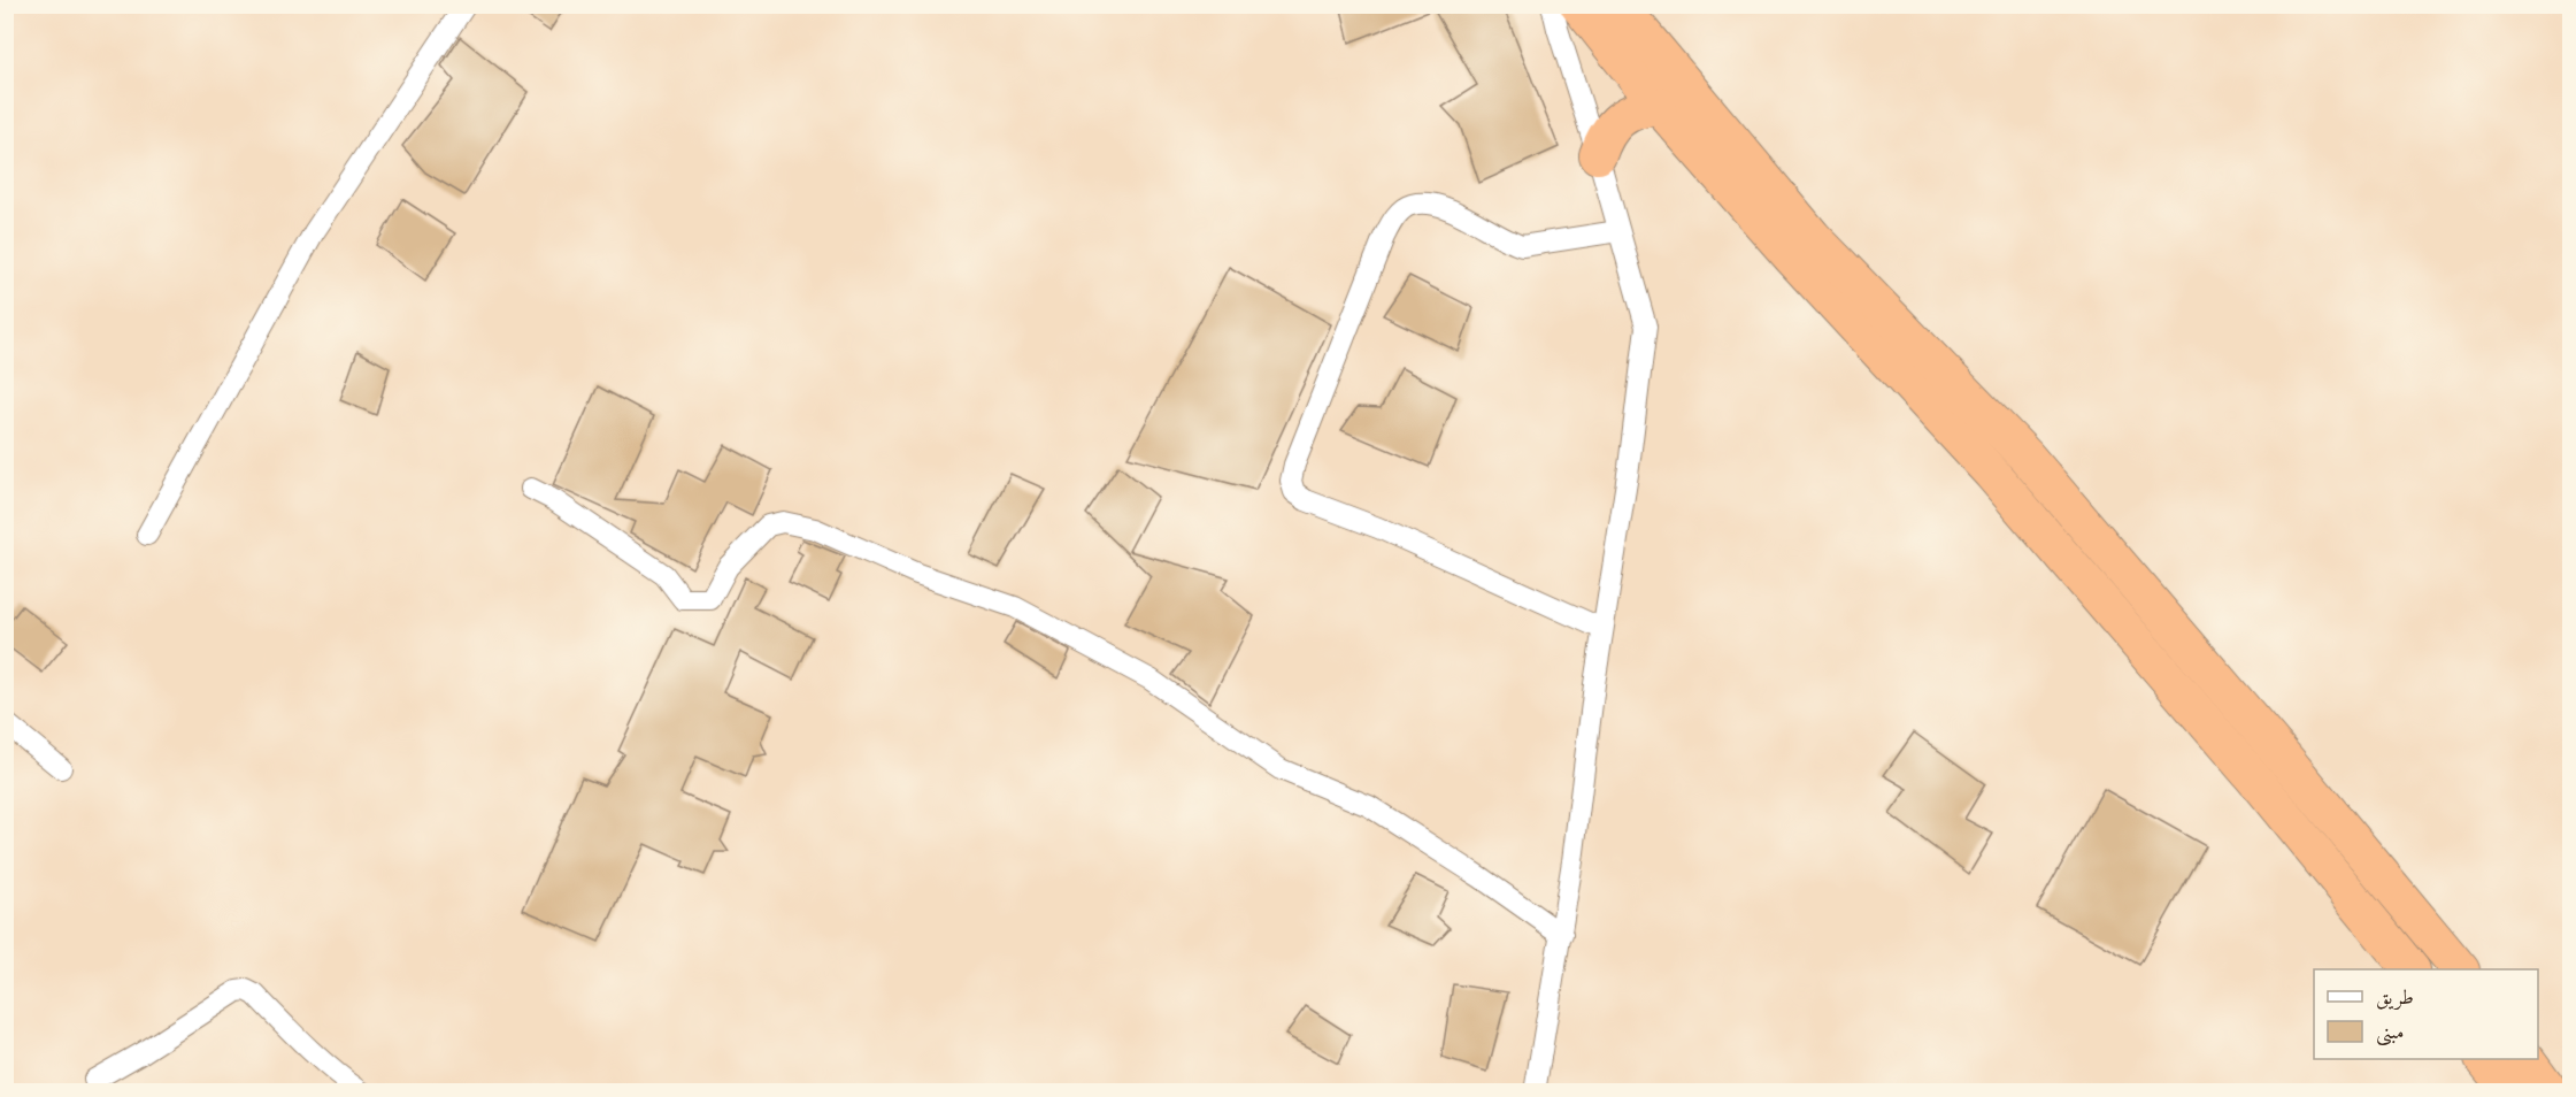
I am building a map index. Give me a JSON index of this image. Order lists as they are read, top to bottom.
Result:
{
  "legend": ["طريق", "مبنى"]
}
